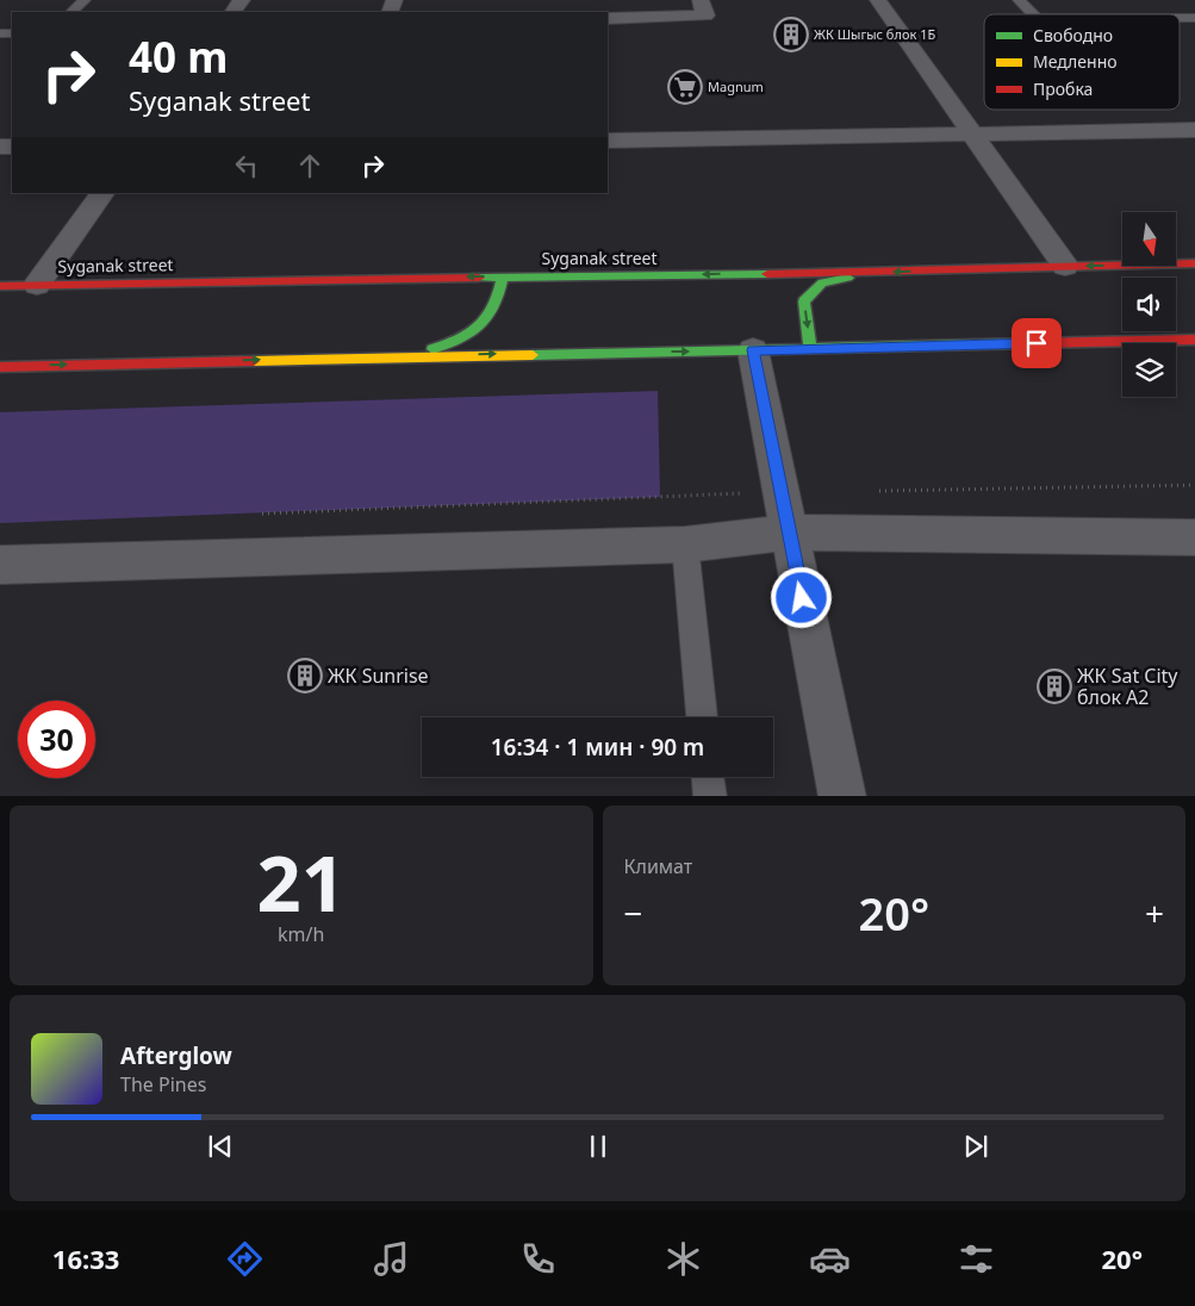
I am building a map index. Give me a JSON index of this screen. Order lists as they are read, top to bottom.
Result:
{
  "streets": {
    "main road": ["Syganak street"]
  },
  "places": {
    "building": ["ЖК Шыгыс блок 1Б", "ЖК Sunrise", "ЖК Sat City блок A2"],
    "supermarket": ["Magnum"]
  },
  "legend": ["Свободно", "Медленно", "Пробка"],
  "north": "bottom",
  "page": {
    "turn": ["40 m", "Syganak street"],
    "limit": "30",
    "trip": "16:34 · 1 мин · 90 m",
    "tile": [
      ["21", "km/h"],
      "Климат"
    ],
    "heat": ["−", "20°", "+"],
    "song": ["Afterglow", "The Pines"],
    "tabs": ["16:33", "20°"]
  }
}
